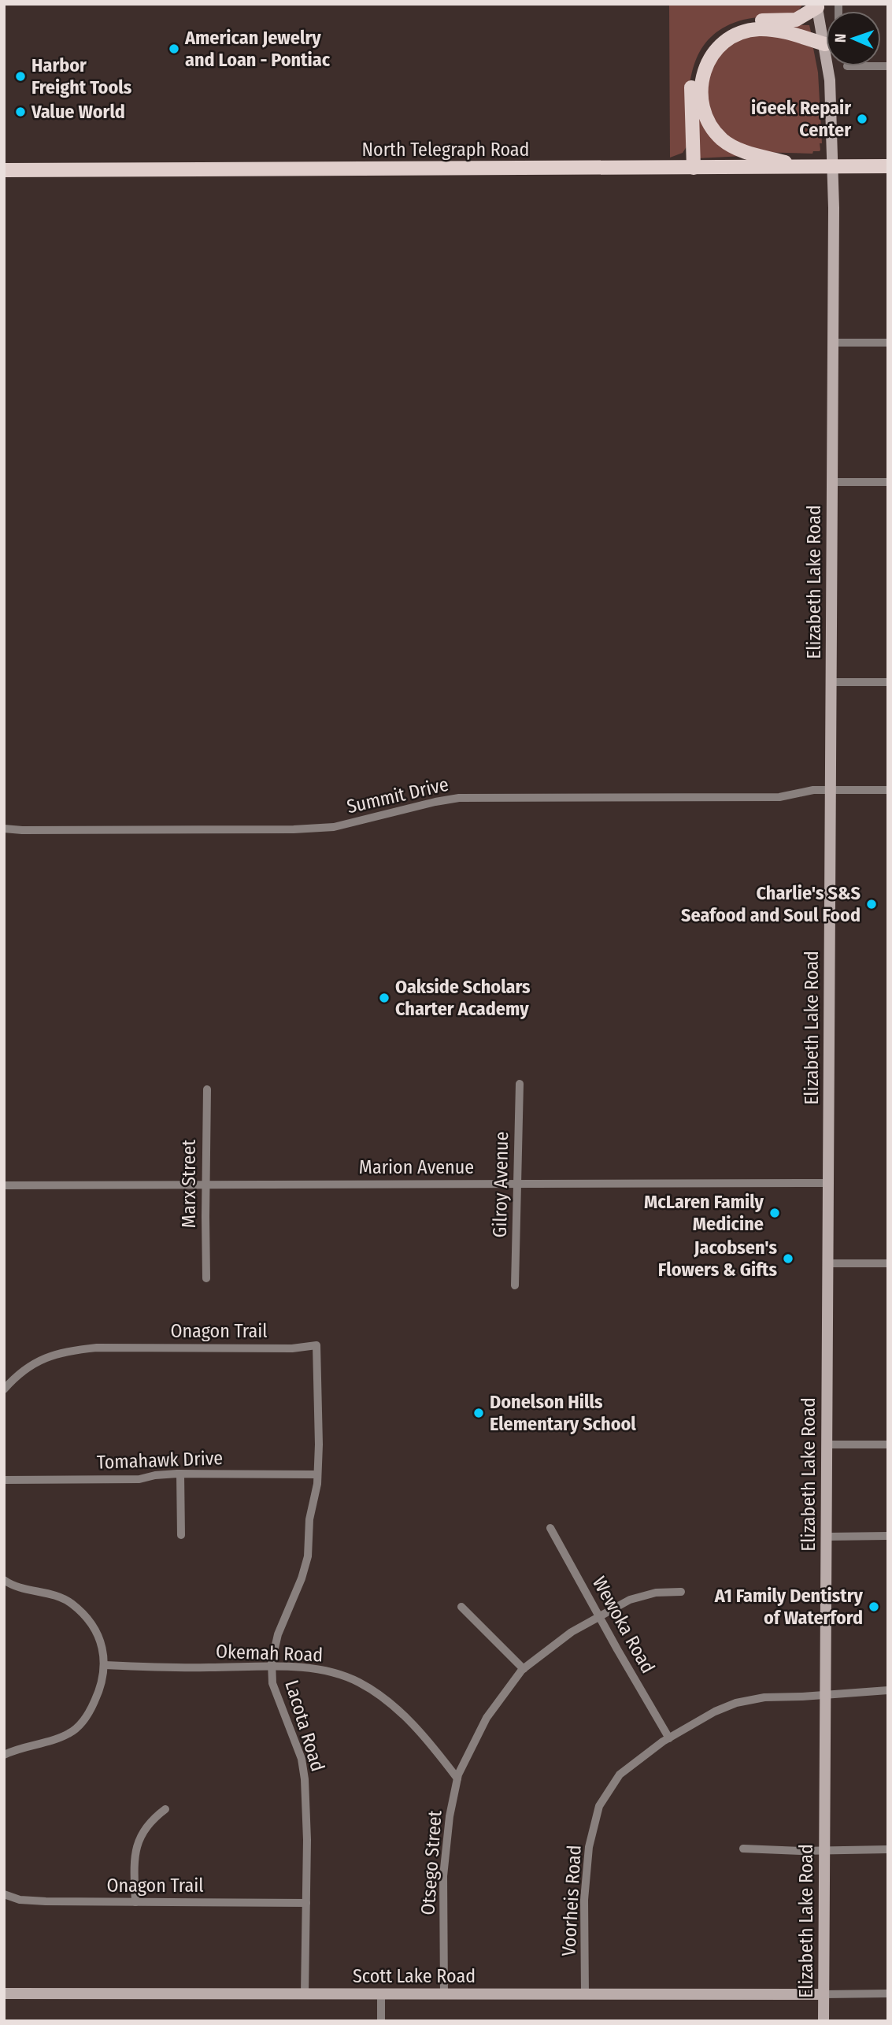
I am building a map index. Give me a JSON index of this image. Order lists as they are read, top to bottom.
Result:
{
  "streets": {
    "main road": ["North Telegraph Road", "Elizabeth Lake Road", "Scott Lake Road"],
    "street": [
      "Summit Drive",
      "Marion Avenue",
      "Marx Street",
      "Gilroy Avenue",
      "Onagon Trail",
      "Tomahawk Drive",
      "Wewoka Road",
      "Okemah Road",
      "Lacota Road",
      "Otsego Street",
      "Voorheis Road"
    ]
  },
  "crossings": [
    ["North Telegraph Road", "Elizabeth Lake Road"],
    ["Elizabeth Lake Road", "Summit Drive"],
    ["Elizabeth Lake Road", "Marion Avenue"],
    ["Elizabeth Lake Road", "Voorheis Road"],
    ["Elizabeth Lake Road", "Scott Lake Road"],
    ["Marion Avenue", "Marx Street"],
    ["Marion Avenue", "Gilroy Avenue"],
    ["Onagon Trail", "Tomahawk Drive"],
    ["Onagon Trail", "Lacota Road"],
    ["Tomahawk Drive", "Lacota Road"],
    ["Wewoka Road", "Otsego Street"],
    ["Wewoka Road", "Voorheis Road"],
    ["Okemah Road", "Lacota Road"],
    ["Okemah Road", "Otsego Street"],
    ["Lacota Road", "Scott Lake Road"],
    ["Otsego Street", "Scott Lake Road"],
    ["Voorheis Road", "Scott Lake Road"]
  ],
  "places": [
    "American Jewelry and Loan - Pontiac",
    "Harbor Freight Tools",
    "Value World",
    "iGeek Repair Center",
    "Charlie's S&S Seafood and Soul Food",
    "Oakside Scholars Charter Academy",
    "McLaren Family Medicine",
    "Jacobsen's Flowers & Gifts",
    "Donelson Hills Elementary School",
    "A1 Family Dentistry of Waterford"
  ],
  "north": "left"
}
